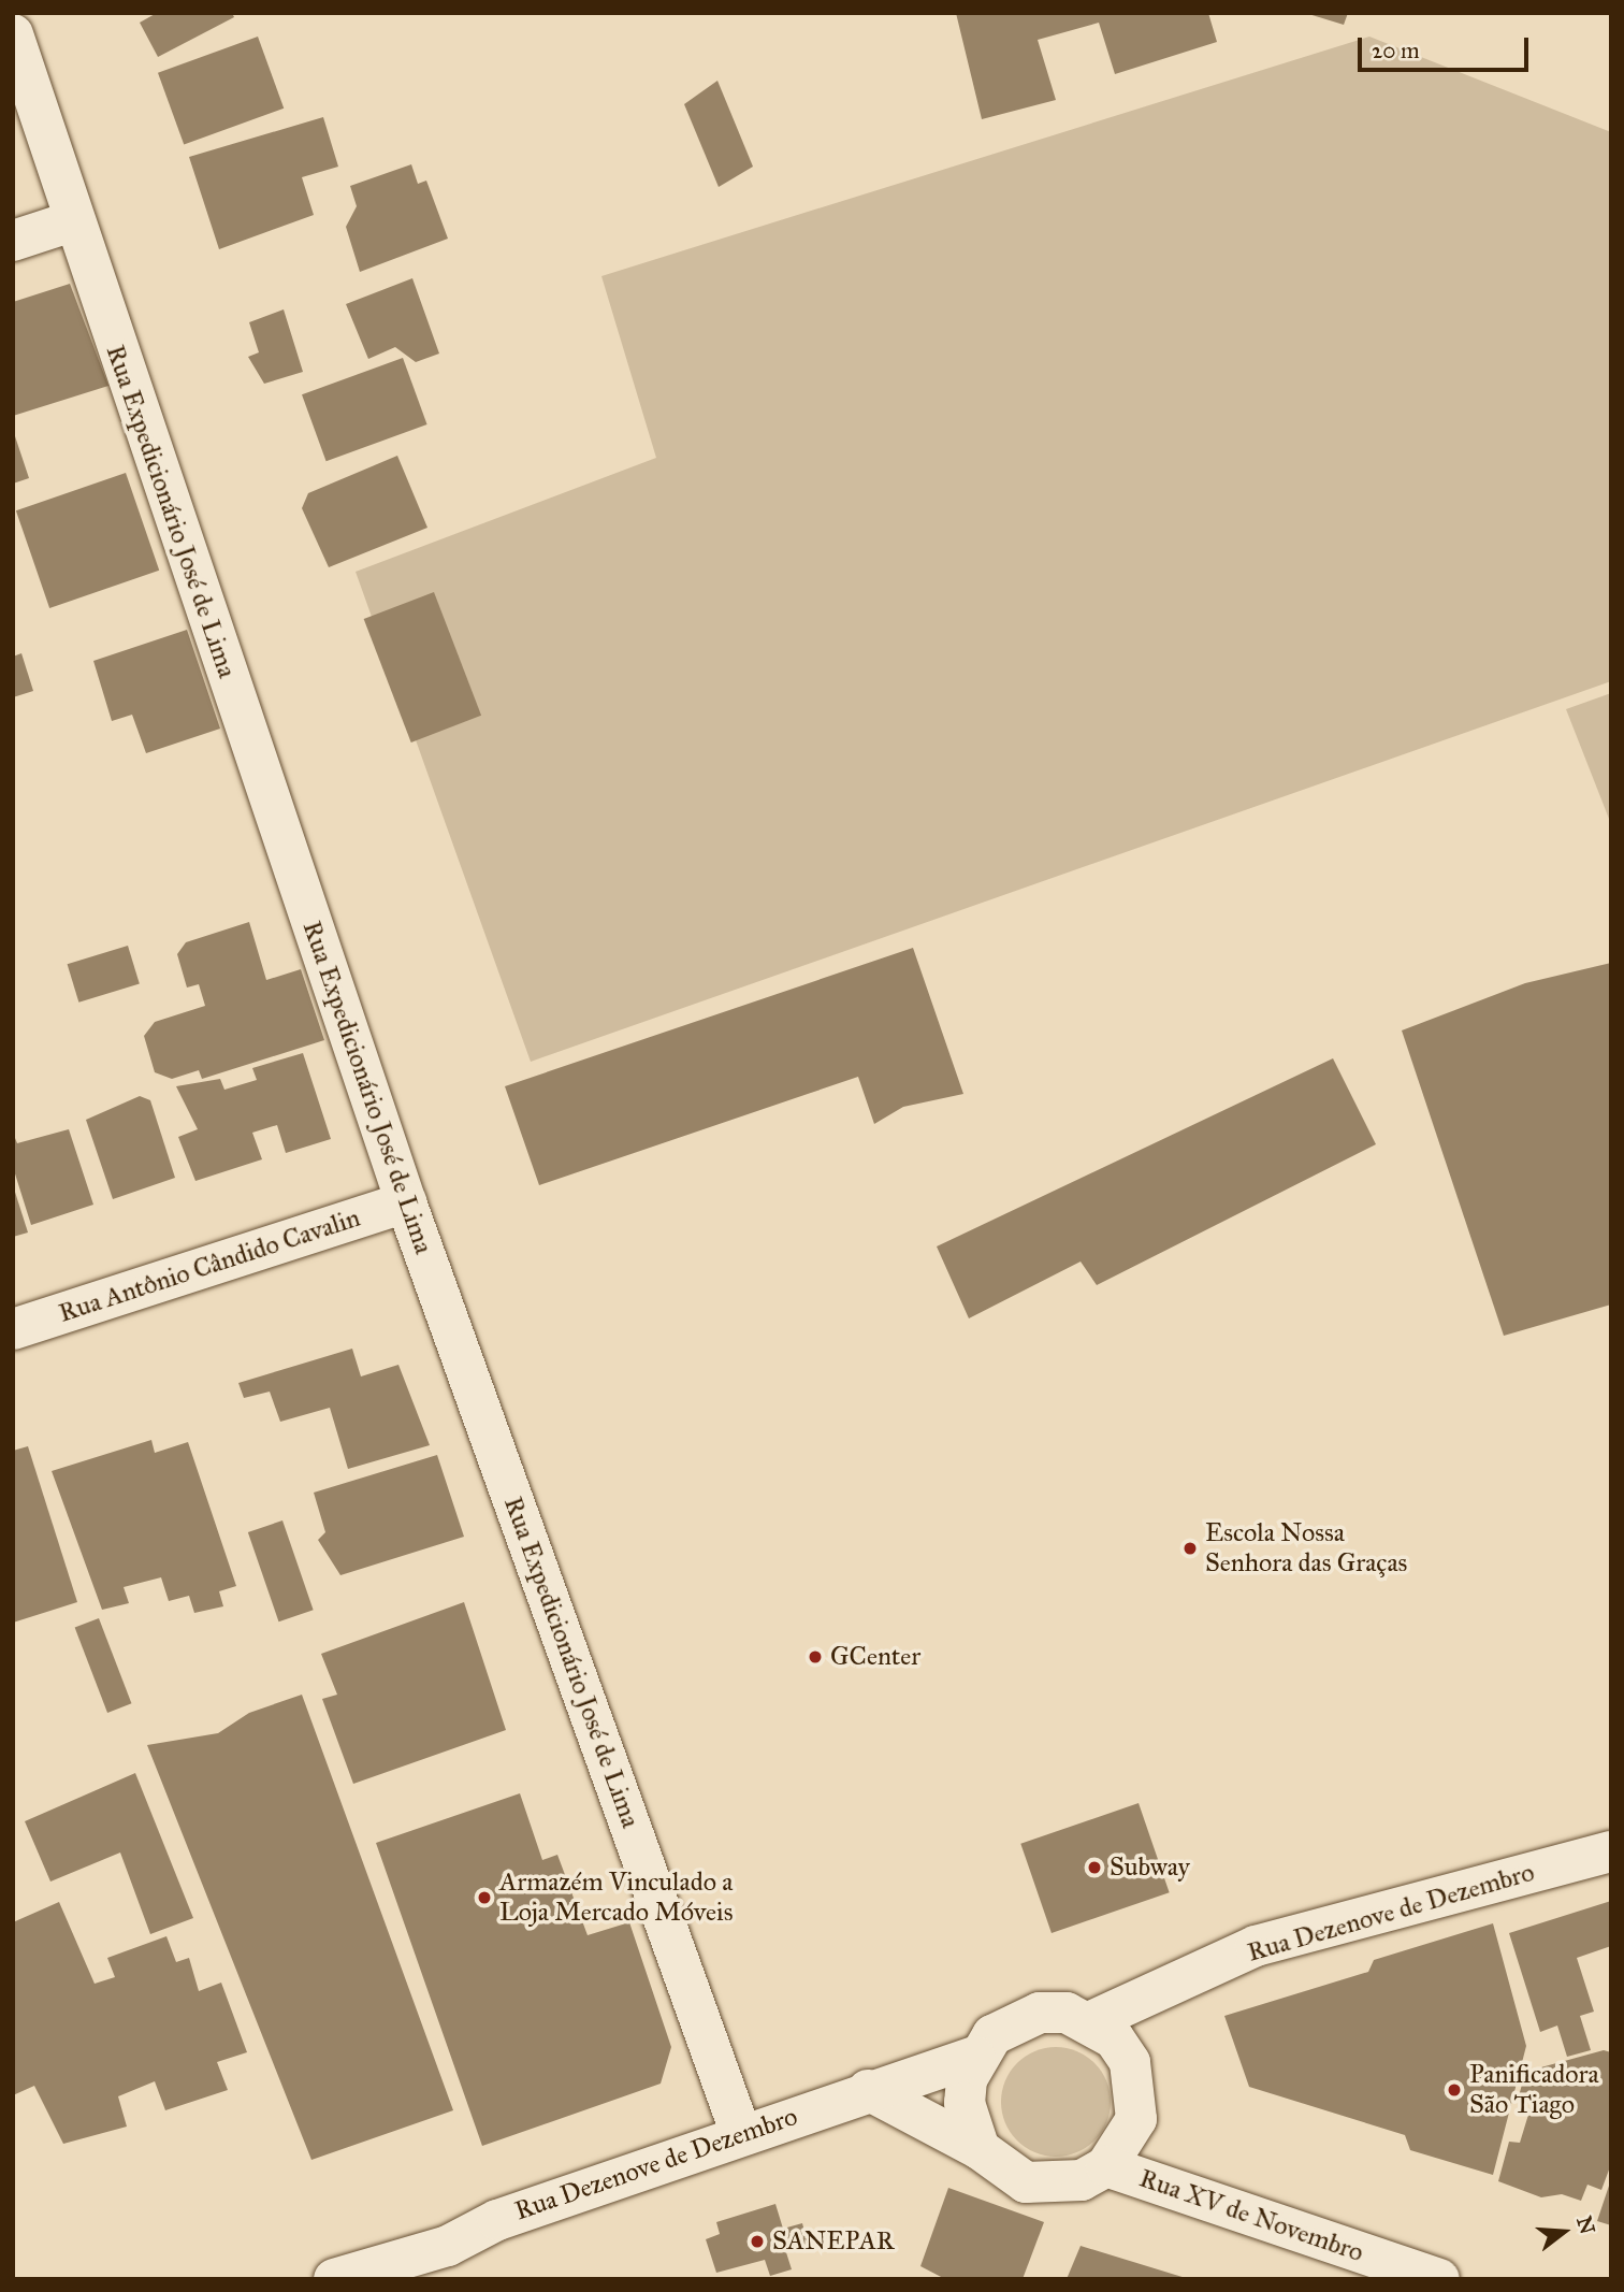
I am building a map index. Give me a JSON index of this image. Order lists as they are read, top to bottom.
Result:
{
  "streets": {
    "street": [
      "Rua Expedicionário José de Lima",
      "Rua Antônio Cândido Cavalin",
      "Rua Dezenove de Dezembro",
      "Rua XV de Novembro"
    ]
  },
  "crossings": [
    ["Rua Expedicionário José de Lima", "Rua Antônio Cândido Cavalin"],
    ["Rua Expedicionário José de Lima", "Rua Dezenove de Dezembro"],
    ["Rua Dezenove de Dezembro", "Rua XV de Novembro"]
  ],
  "places": [
    "Escola Nossa Senhora das Graças",
    "GCenter",
    "Subway",
    "Armazém Vinculado a Loja Mercado Móveis",
    "Panificadora São Tiago",
    "SANEPAR"
  ],
  "scale_bar": "20 m",
  "north": "right"
}
